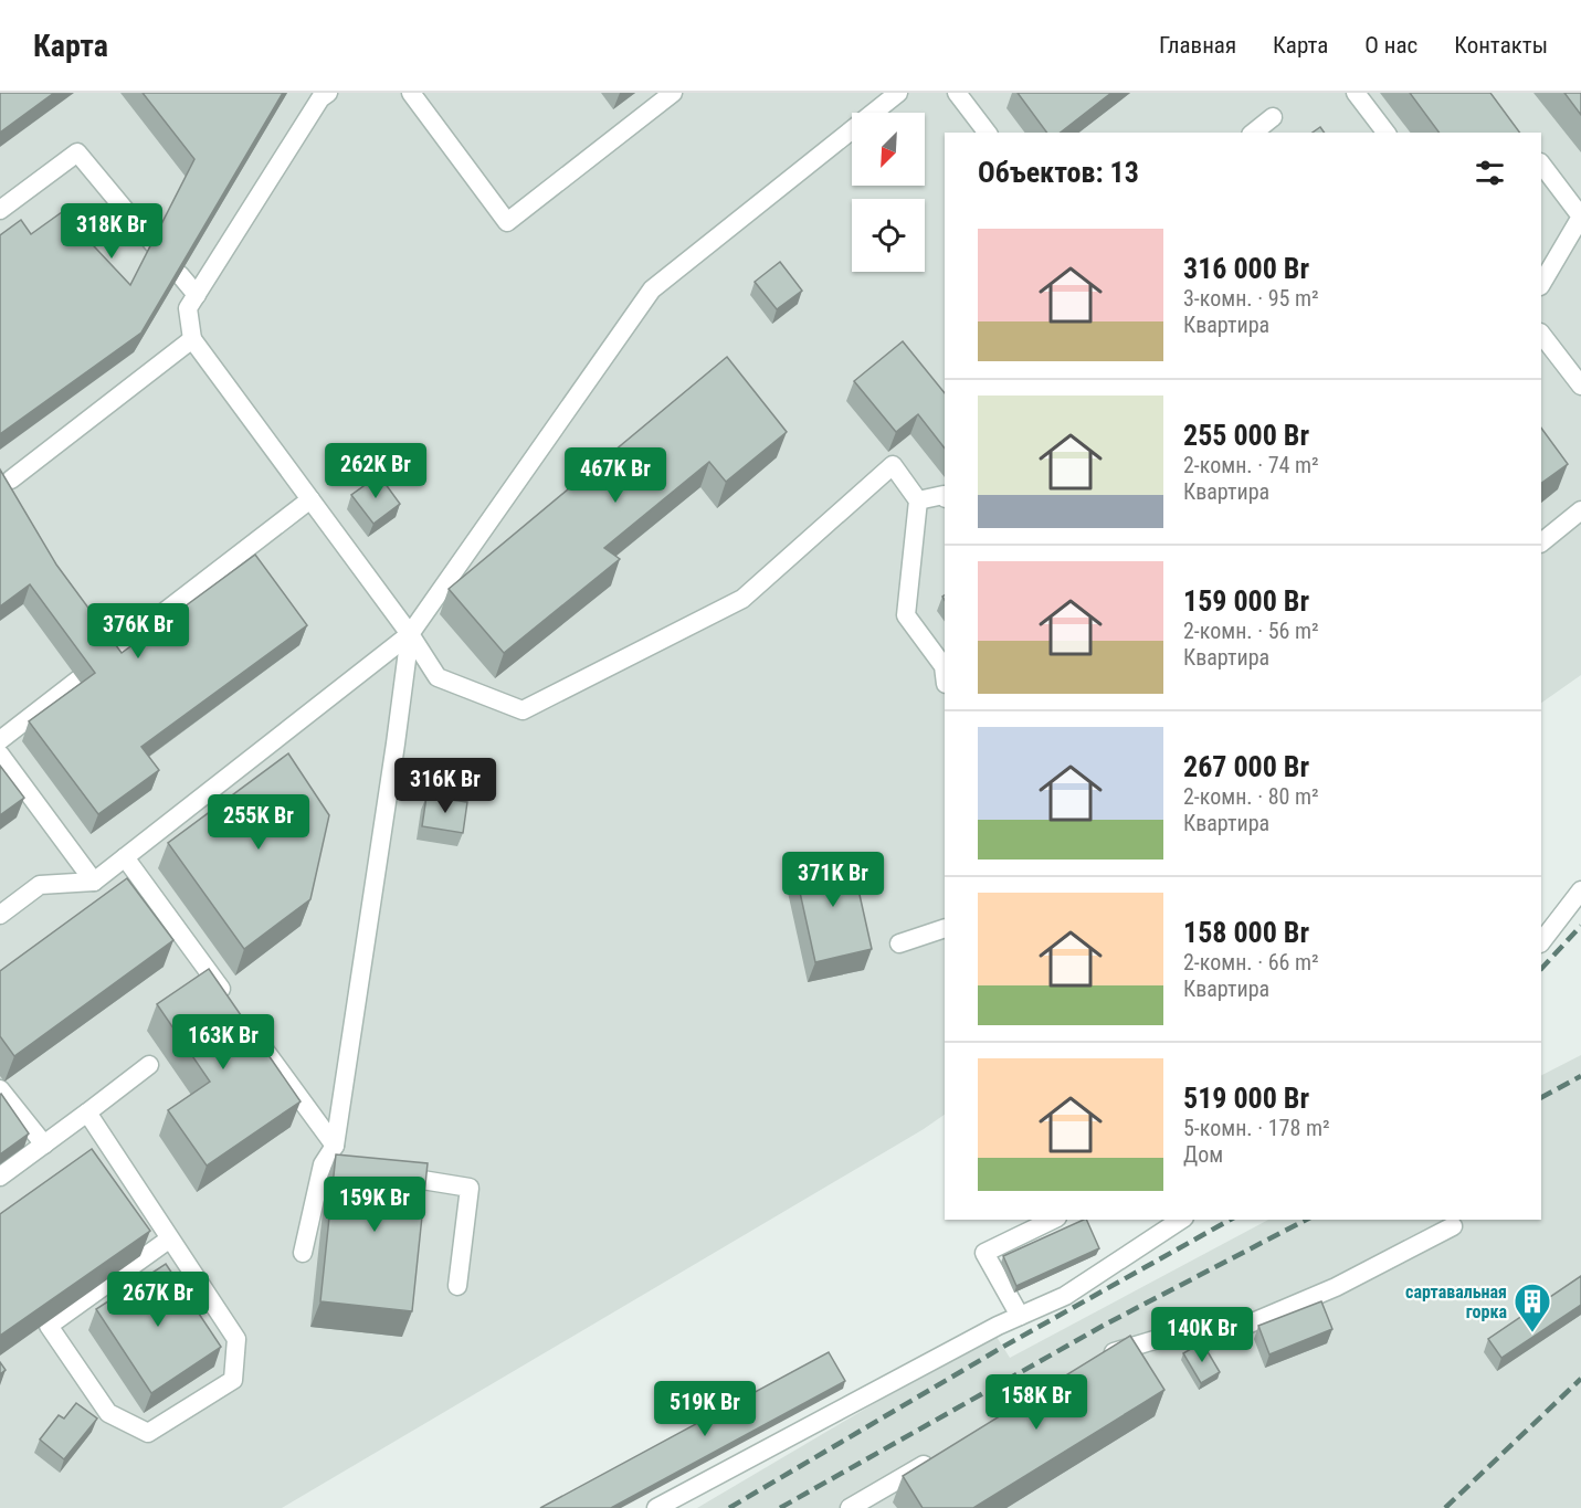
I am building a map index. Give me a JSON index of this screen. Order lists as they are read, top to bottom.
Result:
{
  "places": {
    "building": ["сартавальная горка"]
  },
  "north": "bottom left",
  "page": {
    "header": "Карта",
    "nav": [
      "Главная",
      "Карта",
      "О нас",
      "Контакты"
    ],
    "heading": "Объектов: 13",
    "price": [
      "318K Br",
      "262K Br",
      "467K Br",
      "376K Br",
      "316K Br",
      "255K Br",
      "371K Br",
      "163K Br",
      "159K Br",
      "267K Br",
      "140K Br",
      "158K Br",
      "519K Br"
    ],
    "list": [
      {
        "name": "316 000 Br",
        "note": "3-комн. · 95 m² · Квартира"
      },
      {
        "name": "255 000 Br",
        "note": "2-комн. · 74 m² · Квартира"
      },
      {
        "name": "159 000 Br",
        "note": "2-комн. · 56 m² · Квартира"
      },
      {
        "name": "267 000 Br",
        "note": "2-комн. · 80 m² · Квартира"
      },
      {
        "name": "158 000 Br",
        "note": "2-комн. · 66 m² · Квартира"
      },
      {
        "name": "519 000 Br",
        "note": "5-комн. · 178 m² · Дом"
      }
    ]
  }
}
